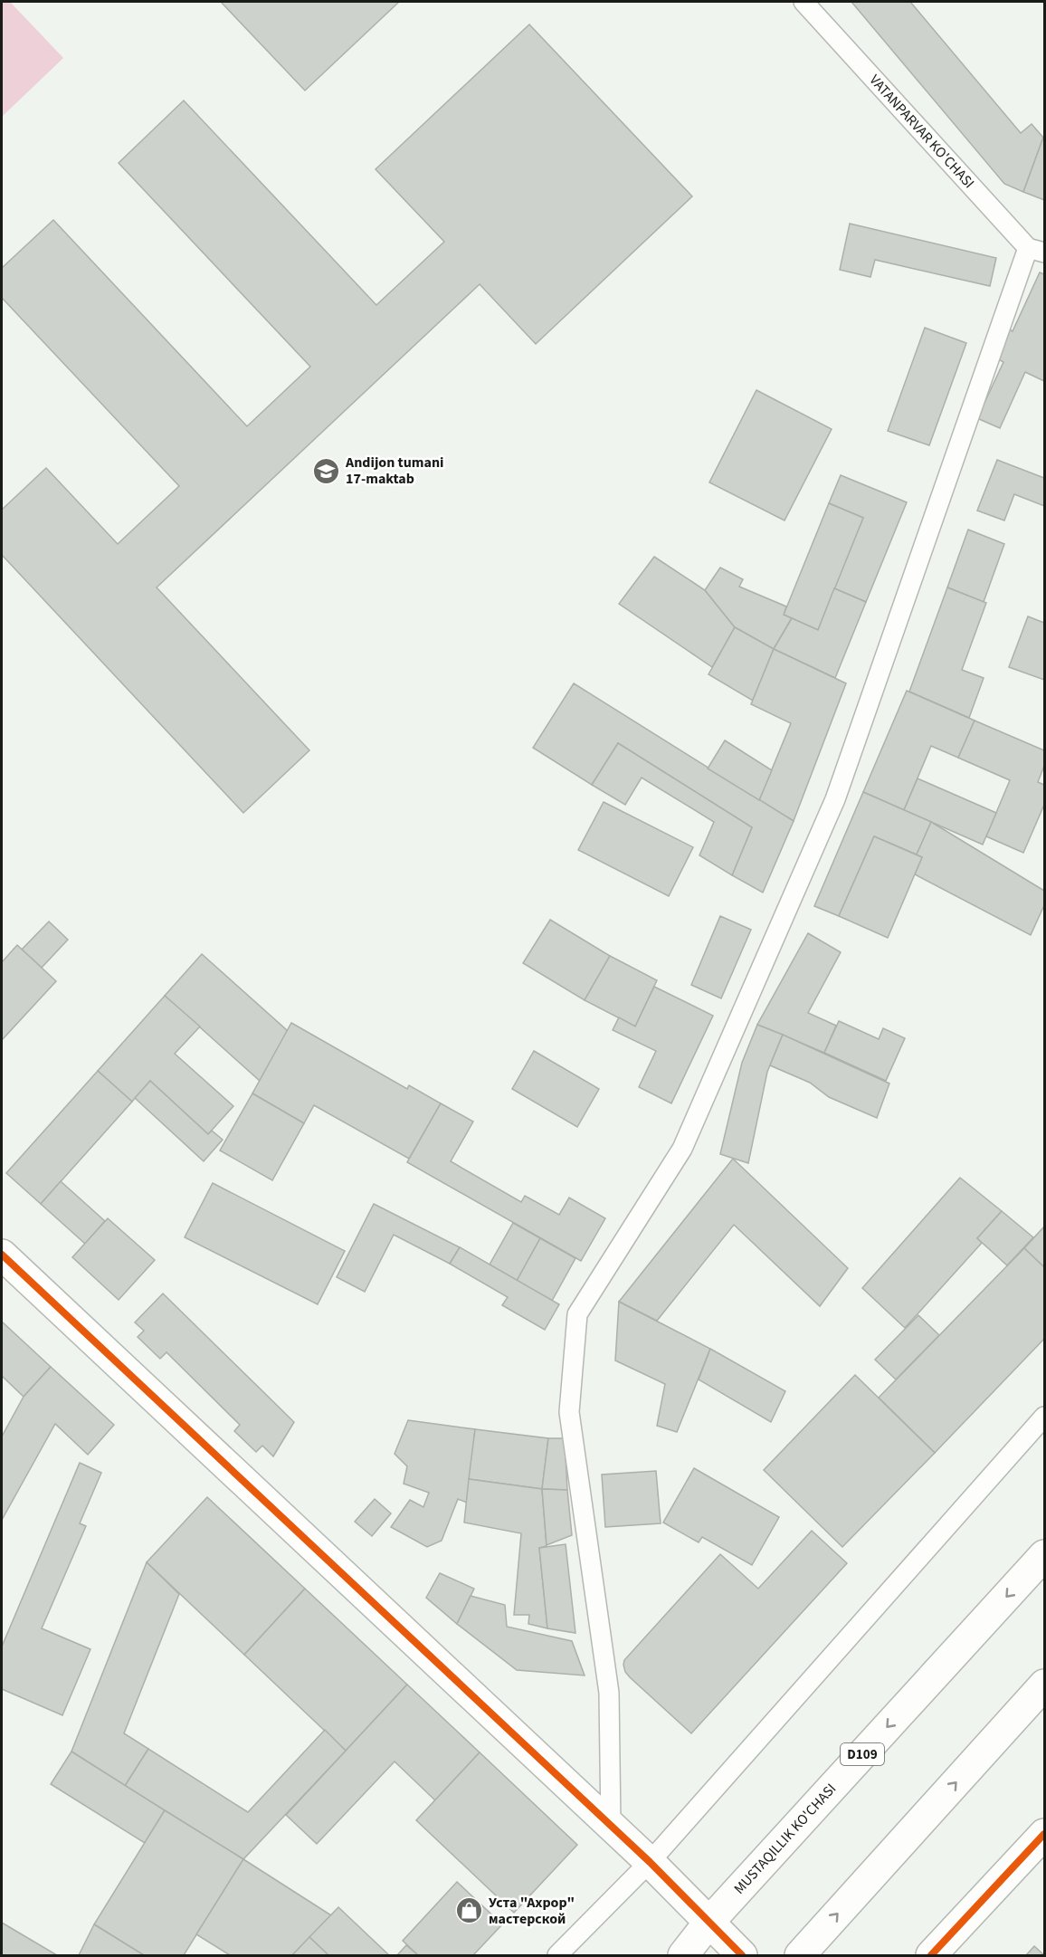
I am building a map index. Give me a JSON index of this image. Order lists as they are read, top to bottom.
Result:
{
  "streets": {
    "street": ["D109", "MUSTAQILLIK KO'CHASI"],
    "lane": ["VATANPARVAR KO'CHASI"]
  },
  "places": {
    "school or university": ["Andijon tumani 17-maktab"],
    "shop": ["Уста \"Ахрор\" мастерской"]
  }
}
